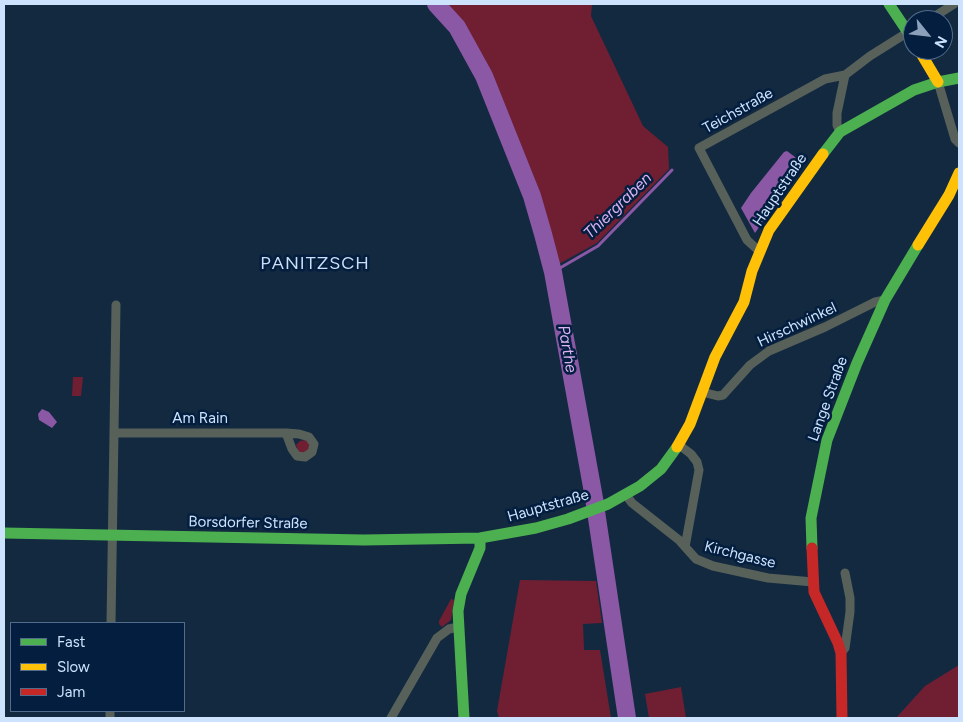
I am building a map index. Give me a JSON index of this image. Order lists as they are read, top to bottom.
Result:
{
  "streets": {
    "street": [
      "Teichstraße",
      "Hauptstraße",
      "Hirschwinkel",
      "Lange Straße",
      "Am Rain",
      "Borsdorfer Straße",
      "Kirchgasse"
    ]
  },
  "crossings": [
    ["Teichstraße", "Hauptstraße"],
    ["Hauptstraße", "Hirschwinkel"],
    ["Hauptstraße", "Borsdorfer Straße"],
    ["Hauptstraße", "Kirchgasse"],
    ["Hirschwinkel", "Lange Straße"],
    ["Lange Straße", "Kirchgasse"]
  ],
  "districts": ["PANITZSCH"],
  "water": ["Thiergraben", "Parthe"],
  "legend": ["Fast", "Slow", "Jam"],
  "north": "bottom right"
}
